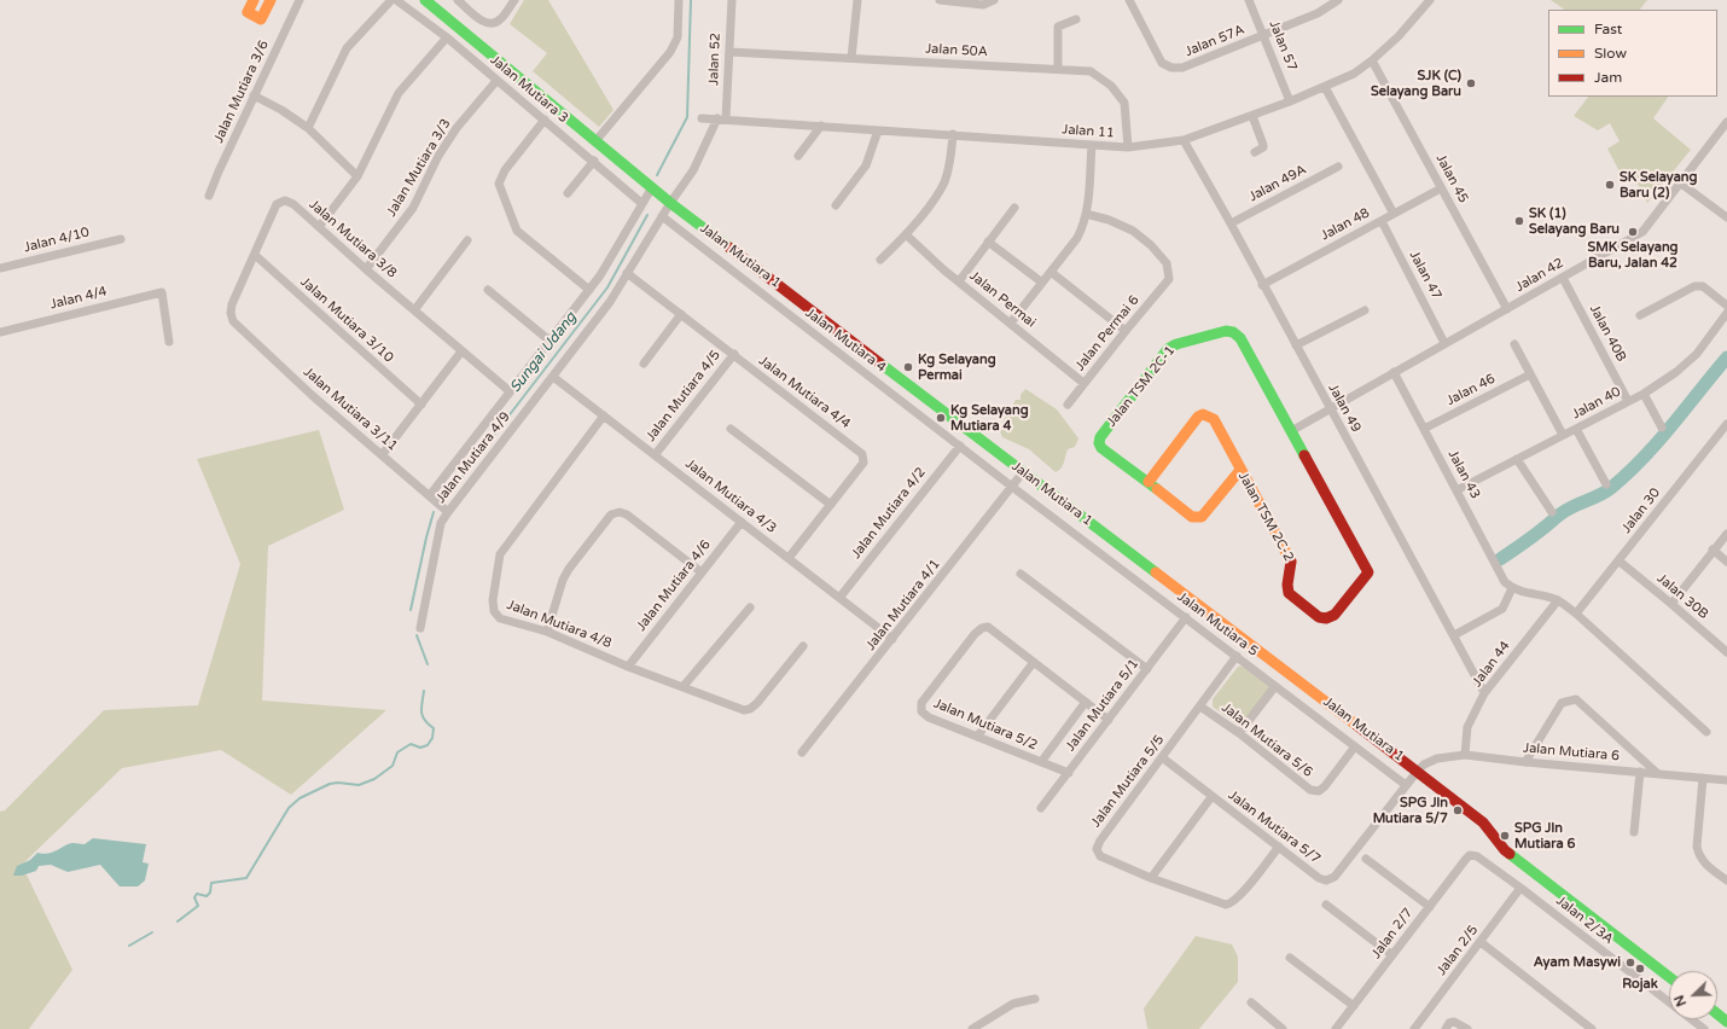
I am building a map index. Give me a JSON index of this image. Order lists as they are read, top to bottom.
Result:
{
  "streets": {
    "street": [
      "Jalan 57A",
      "Jalan 57",
      "Jalan 50A",
      "Jalan 52",
      "Jalan Mutiara 3",
      "Jalan Mutiara 3/6",
      "Jalan 11",
      "Jalan Mutiara 3/3",
      "Jalan 45",
      "Jalan 49A",
      "Jalan 48",
      "Jalan Mutiara 3/8",
      "Jalan 4/10",
      "Jalan Mutiara 1",
      "Jalan 47",
      "Jalan 42",
      "Jalan 4/4",
      "Jalan Permai",
      "Jalan Mutiara 3/10",
      "Jalan Permai 6",
      "Jalan 40B",
      "Jalan Mutiara 4",
      "Jalan TSM 2C-1",
      "Jalan 46",
      "Jalan Mutiara 4/4",
      "Jalan Mutiara 4/5",
      "Jalan 40",
      "Jalan 49",
      "Jalan Mutiara 3/11",
      "Jalan Mutiara 4/9",
      "Jalan 43",
      "Jalan Mutiara 4/3",
      "Jalan 30",
      "Jalan Mutiara 4/2",
      "Jalan TSM 2C-2",
      "Jalan Mutiara 4/6",
      "Jalan 30B",
      "Jalan Mutiara 4/1",
      "Jalan Mutiara 4/8",
      "Jalan Mutiara 5",
      "Jalan 44",
      "Jalan Mutiara 5/1",
      "Jalan Mutiara 5/2",
      "Jalan Mutiara 5/6",
      "Jalan Mutiara 6",
      "Jalan Mutiara 5/5",
      "Jalan Mutiara 5/7",
      "Jalan 2/3A",
      "Jalan 2/7",
      "Jalan 2/5"
    ]
  },
  "crossings": [
    ["Jalan 57A", "Jalan 57"],
    ["Jalan 57", "Jalan 11"],
    ["Jalan 50A", "Jalan 52"],
    ["Jalan 50A", "Jalan 11"],
    ["Jalan 52", "Jalan 11"],
    ["Jalan 52", "Jalan Mutiara 4/9"],
    ["Jalan Mutiara 3", "Jalan Mutiara 3/3"],
    ["Jalan 11", "Jalan 45"],
    ["Jalan 11", "Jalan 49"],
    ["Jalan 11", "Jalan Mutiara 4/9"],
    ["Jalan Mutiara 3/3", "Jalan Mutiara 3/8"],
    ["Jalan 45", "Jalan 48"],
    ["Jalan 45", "Jalan 42"],
    ["Jalan 49A", "Jalan 49"],
    ["Jalan 48", "Jalan 47"],
    ["Jalan 48", "Jalan 49"],
    ["Jalan Mutiara 3/8", "Jalan Mutiara 3/10"],
    ["Jalan Mutiara 3/8", "Jalan Mutiara 3/11"],
    ["Jalan Mutiara 1", "Jalan Mutiara 4/9"],
    ["Jalan Mutiara 1", "Jalan Mutiara 4/1"],
    ["Jalan Mutiara 1", "Jalan Mutiara 6"],
    ["Jalan Mutiara 1", "Jalan Mutiara 5/7"],
    ["Jalan 47", "Jalan 42"],
    ["Jalan 42", "Jalan 40B"],
    ["Jalan 42", "Jalan 49"],
    ["Jalan 42", "Jalan 43"],
    ["Jalan Permai", "Jalan Permai 6"],
    ["Jalan 40B", "Jalan 40"],
    ["Jalan Mutiara 4", "Jalan Mutiara 4/9"],
    ["Jalan Mutiara 4", "Jalan Mutiara 4/2"],
    ["Jalan Mutiara 4", "Jalan Mutiara 4/1"],
    ["Jalan Mutiara 4", "Jalan Mutiara 5"],
    ["Jalan TSM 2C-1", "Jalan TSM 2C-2"],
    ["Jalan 46", "Jalan 43"],
    ["Jalan Mutiara 4/4", "Jalan Mutiara 4/5"],
    ["Jalan Mutiara 4/4", "Jalan Mutiara 4/9"],
    ["Jalan Mutiara 4/4", "Jalan Mutiara 4/3"],
    ["Jalan Mutiara 4/5", "Jalan Mutiara 4/3"],
    ["Jalan 40", "Jalan 43"],
    ["Jalan Mutiara 3/11", "Jalan Mutiara 4/9"],
    ["Jalan Mutiara 4/9", "Jalan Mutiara 4/3"],
    ["Jalan Mutiara 4/3", "Jalan Mutiara 4/2"],
    ["Jalan Mutiara 4/3", "Jalan Mutiara 4/6"],
    ["Jalan Mutiara 4/3", "Jalan Mutiara 4/1"],
    ["Jalan Mutiara 4/3", "Jalan Mutiara 4/8"],
    ["Jalan 30", "Jalan 30B"],
    ["Jalan Mutiara 4/6", "Jalan Mutiara 4/8"],
    ["Jalan Mutiara 4/1", "Jalan Mutiara 5"],
    ["Jalan Mutiara 5", "Jalan Mutiara 5/1"],
    ["Jalan Mutiara 5", "Jalan Mutiara 5/6"],
    ["Jalan Mutiara 5", "Jalan Mutiara 5/5"],
    ["Jalan Mutiara 5", "Jalan Mutiara 5/7"],
    ["Jalan 44", "Jalan Mutiara 6"],
    ["Jalan Mutiara 5/1", "Jalan Mutiara 5/2"],
    ["Jalan Mutiara 5/6", "Jalan Mutiara 5/5"],
    ["Jalan Mutiara 6", "Jalan Mutiara 5/7"],
    ["Jalan Mutiara 5/5", "Jalan Mutiara 5/7"],
    ["Jalan 2/3A", "Jalan 2/7"],
    ["Jalan 2/3A", "Jalan 2/5"]
  ],
  "water": ["Sungai Udang"],
  "places": [
    "SJK (C) Selayang Baru",
    "SK Selayang Baru (2)",
    "SK (1) Selayang Baru",
    "SMK Selayang Baru, Jalan 42",
    "Kg Selayang Permai",
    "Kg Selayang Mutiara 4",
    "SPG Jln Mutiara 5/7",
    "SPG Jln Mutiara 6",
    "Ayam Masywi",
    "Rojak"
  ],
  "legend": ["Fast", "Slow", "Jam"],
  "north": "bottom left"
}
